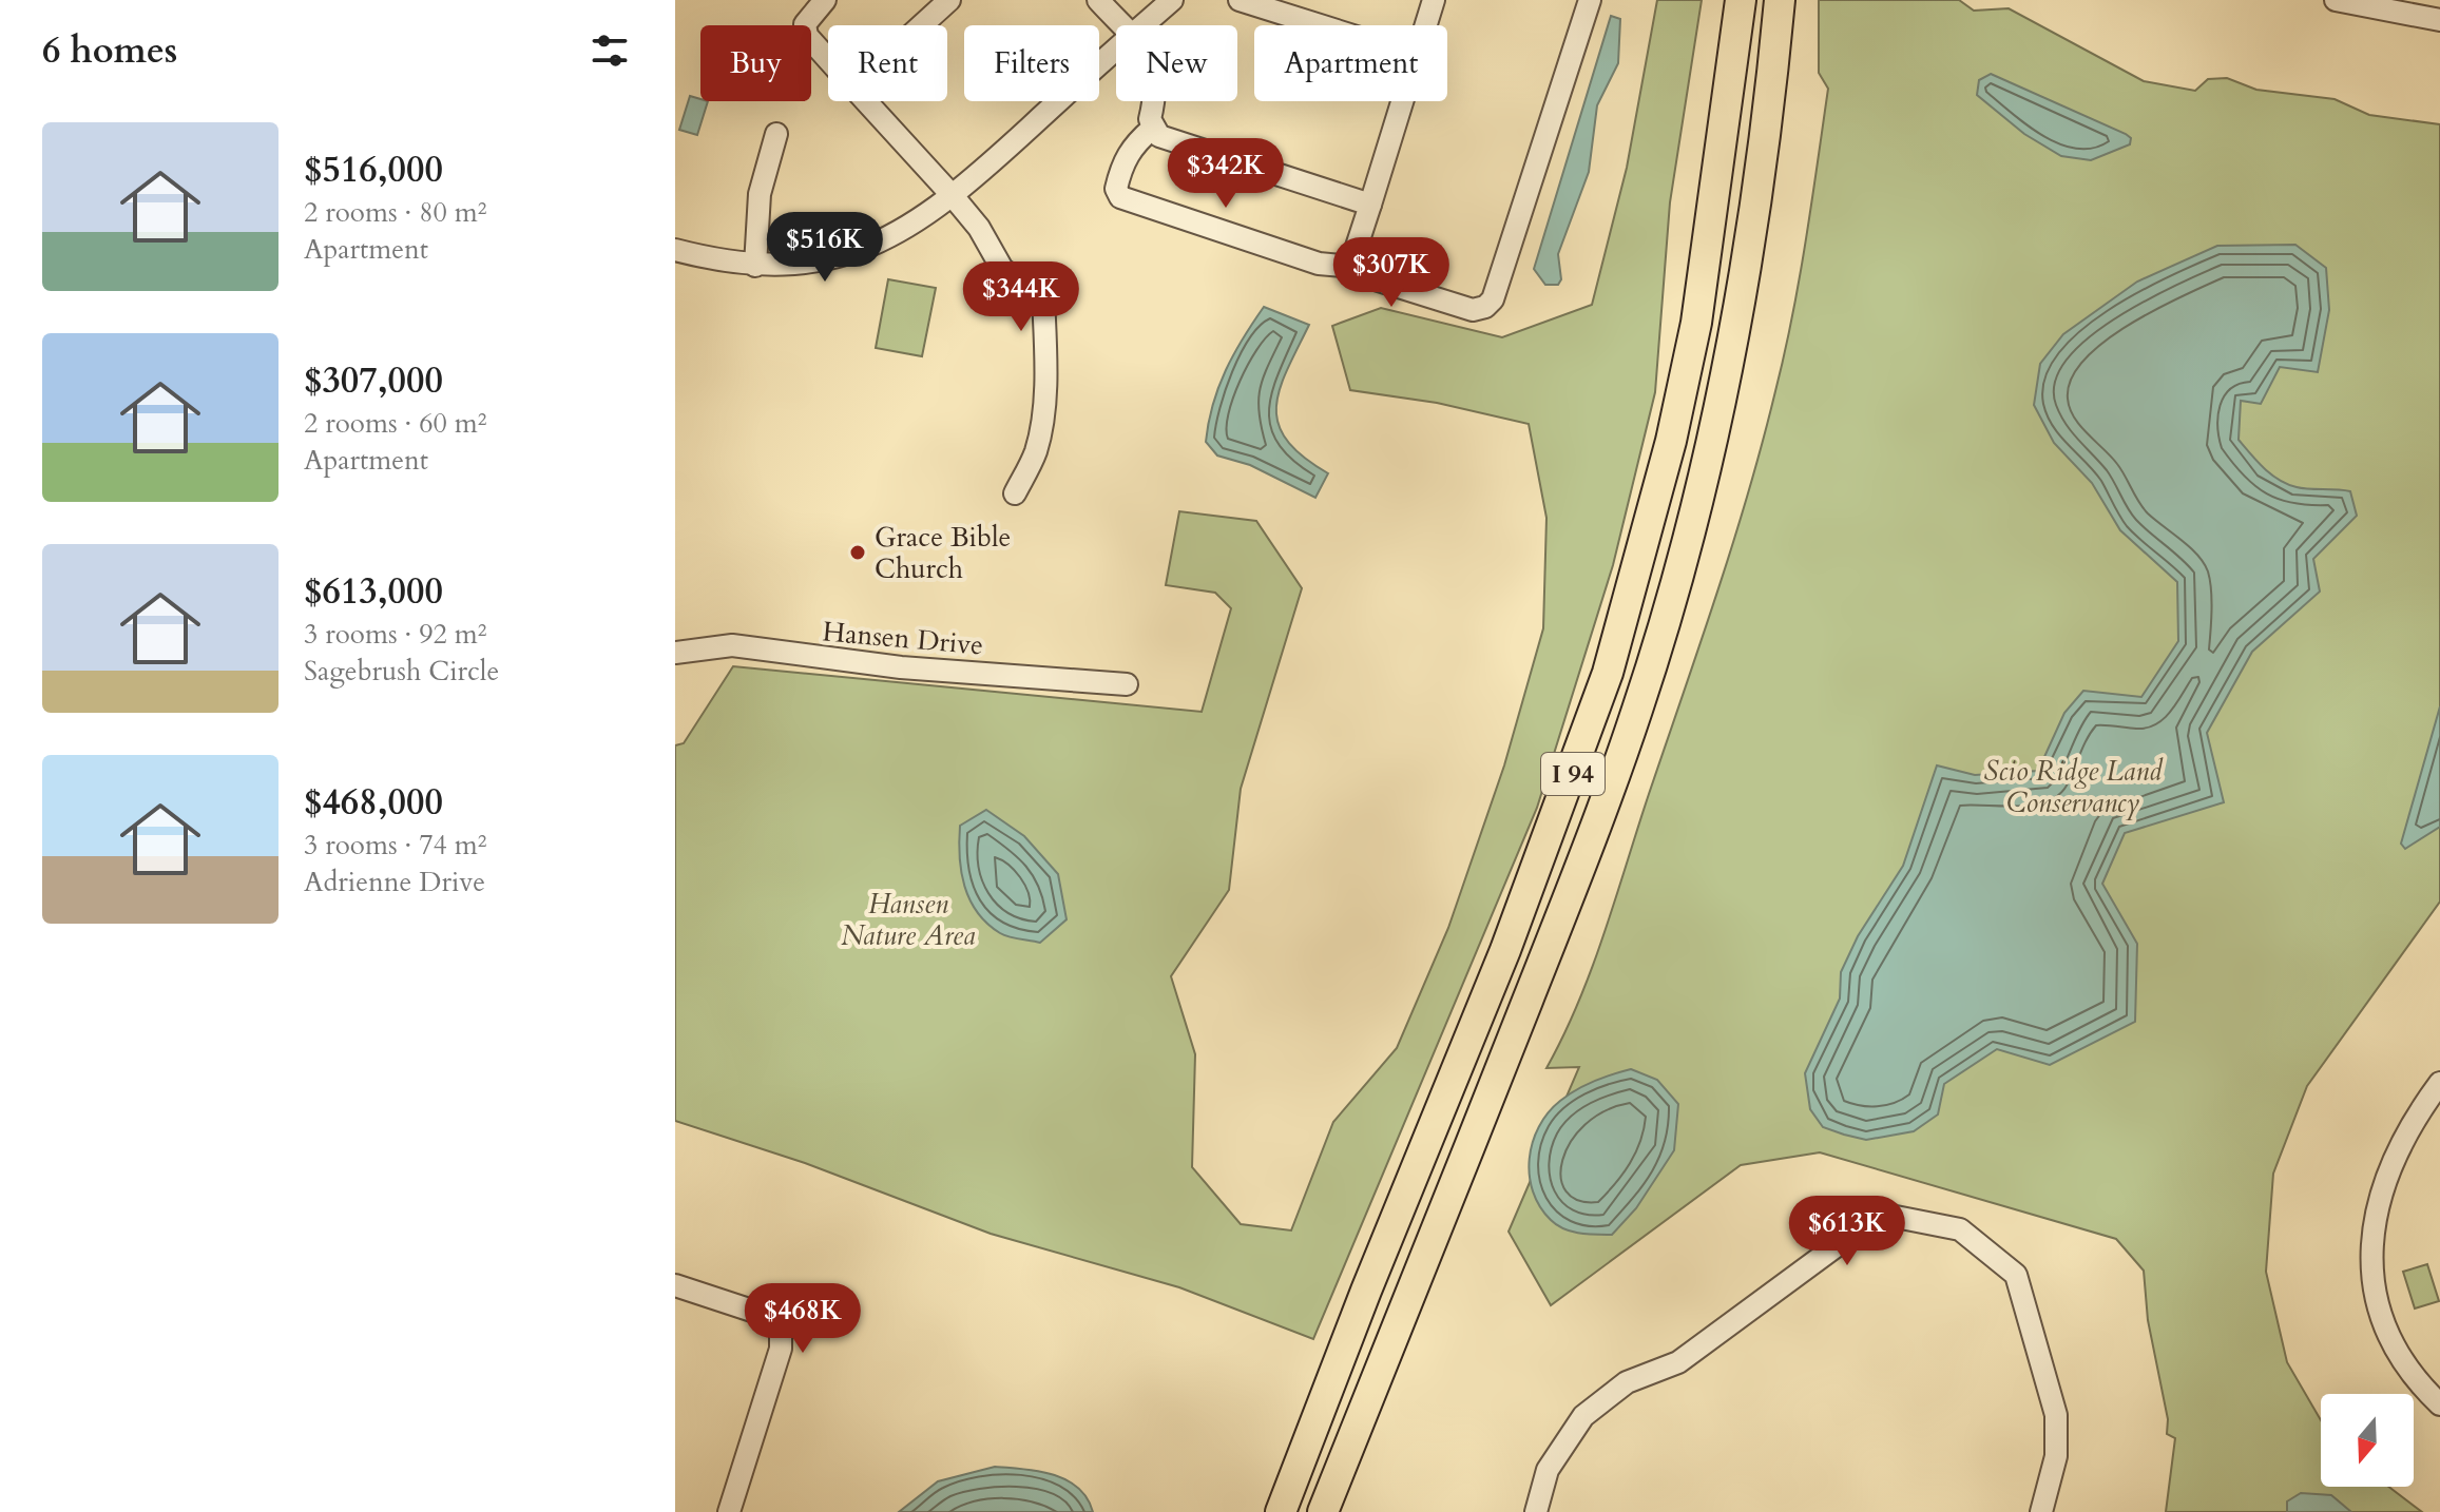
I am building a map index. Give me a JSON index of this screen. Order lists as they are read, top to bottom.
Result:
{
  "streets": {
    "highway": ["I 94"],
    "street": ["Hansen Drive"]
  },
  "parks": ["Scio Ridge Land Conservancy", "Hansen Nature Area"],
  "places": ["Grace Bible Church"],
  "north": "bottom",
  "page": {
    "heading": "6 homes",
    "chip": [
      "Buy",
      "Rent",
      "Filters",
      "New",
      "Apartment"
    ],
    "list": [
      {
        "name": "$516,000",
        "note": "2 rooms · 80 m² · Apartment"
      },
      {
        "name": "$307,000",
        "note": "2 rooms · 60 m² · Apartment"
      },
      {
        "name": "$613,000",
        "note": "3 rooms · 92 m² · Sagebrush Circle"
      },
      {
        "name": "$468,000",
        "note": "3 rooms · 74 m² · Adrienne Drive"
      }
    ],
    "price": [
      "$342K",
      "$516K",
      "$307K",
      "$344K",
      "$613K",
      "$468K"
    ]
  }
}
